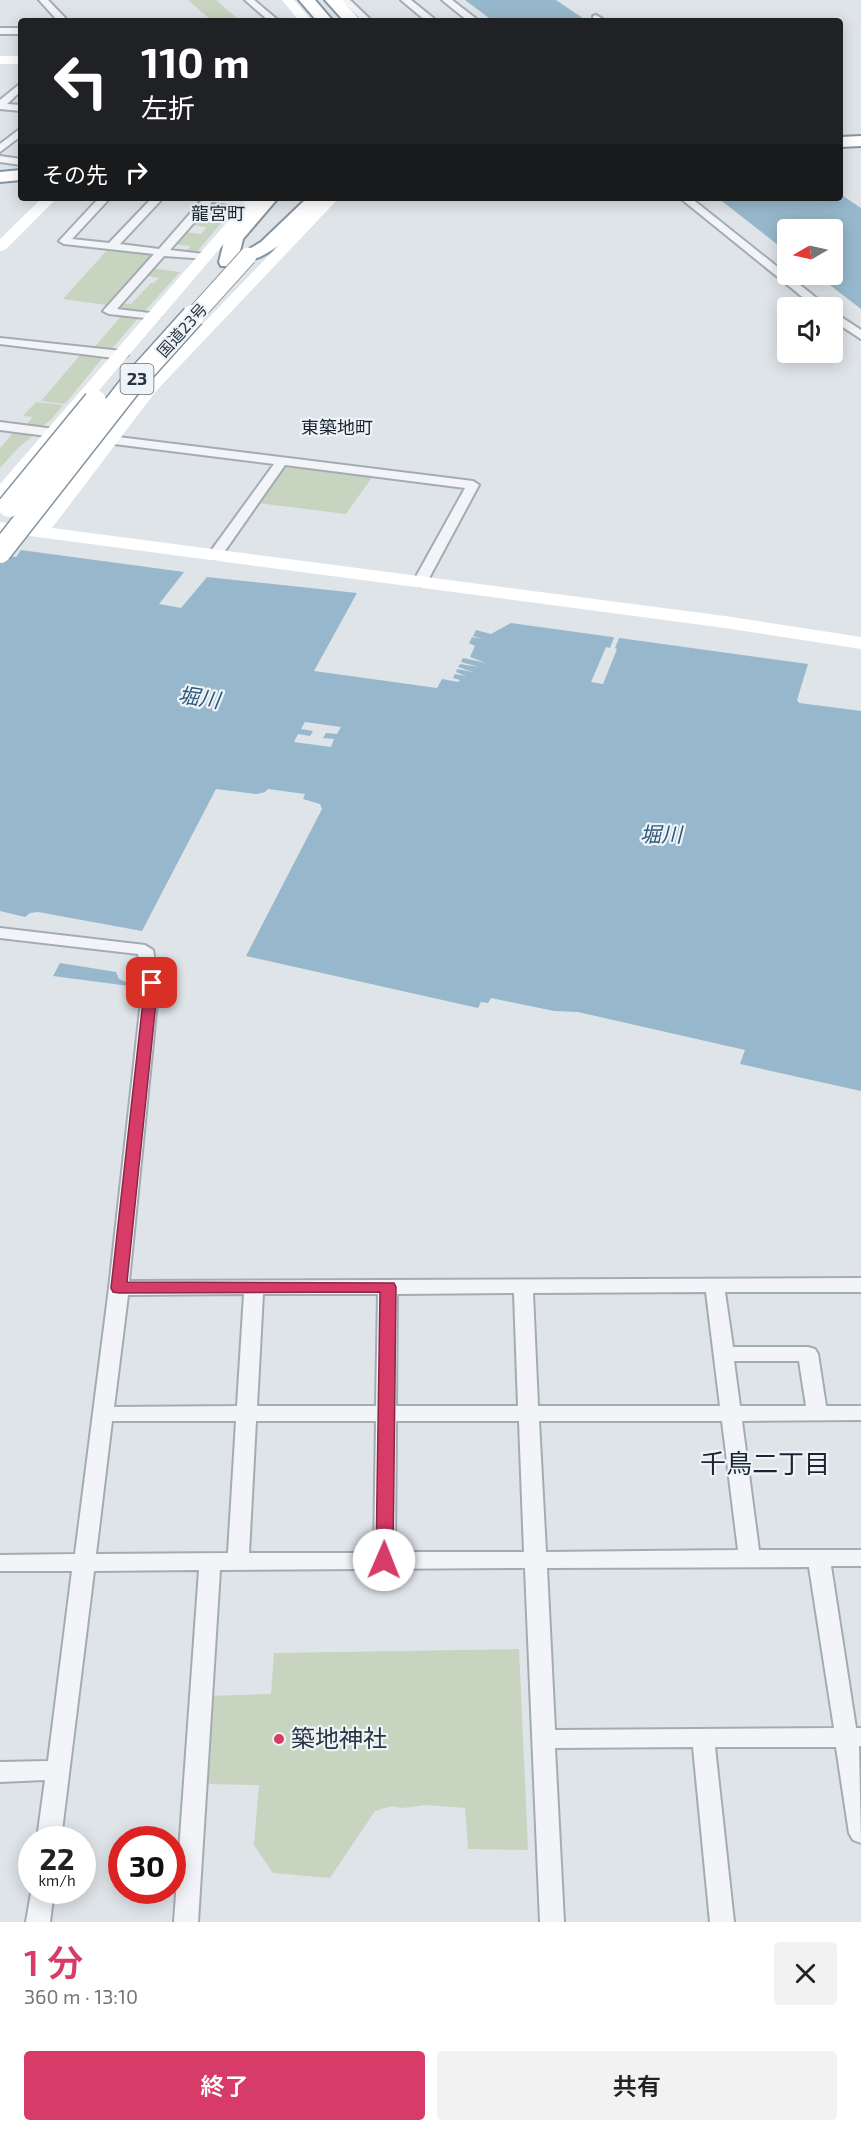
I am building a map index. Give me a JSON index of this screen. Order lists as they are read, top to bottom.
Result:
{
  "streets": {
    "highway": ["国道23号", "23"]
  },
  "districts": ["龍宮町", "東築地町", "千鳥二丁目"],
  "water": ["堀川"],
  "places": ["築地神社"],
  "north": "left",
  "page": {
    "turn": ["110 m", "左折"],
    "then": "その先",
    "speed": "22 km/h",
    "limit": "30",
    "heading": ["1 分", "360 m · 13:10"],
    "buttons": ["終了", "共有"]
  }
}
